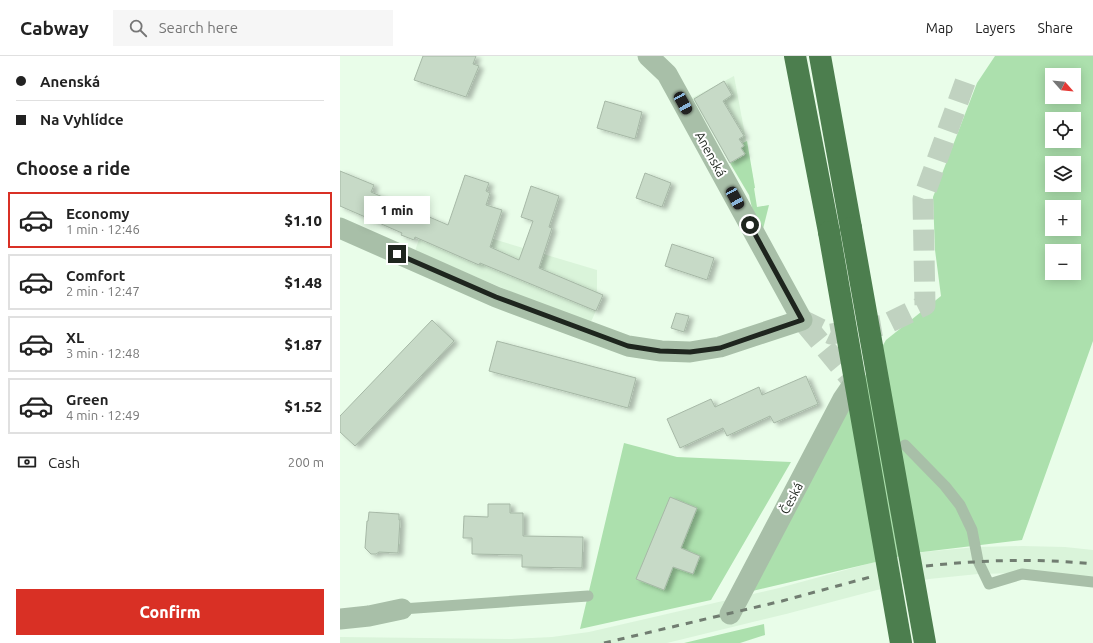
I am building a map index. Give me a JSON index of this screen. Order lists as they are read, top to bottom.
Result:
{
  "streets": {
    "street": ["Anenská", "Česká"]
  },
  "north": "bottom right",
  "page": {
    "header": "Cabway",
    "search": "Search here",
    "nav": ["Map", "Layers", "Share"],
    "banner": ["Anenská", "Na Vyhlídce"],
    "map_buttons": ["+", "−"],
    "heading": "Choose a ride",
    "list": [
      {
        "name": "Economy",
        "note": "1 min · 12:46",
        "value": "$1.10"
      },
      {
        "name": "Comfort",
        "note": "2 min · 12:47",
        "value": "$1.48"
      },
      {
        "name": "XL",
        "note": "3 min · 12:48",
        "value": "$1.87"
      },
      {
        "name": "Green",
        "note": "4 min · 12:49",
        "value": "$1.52"
      }
    ],
    "bubble": "1 min",
    "pay": ["Cash", "200 m"],
    "buttons": "Confirm"
  }
}
